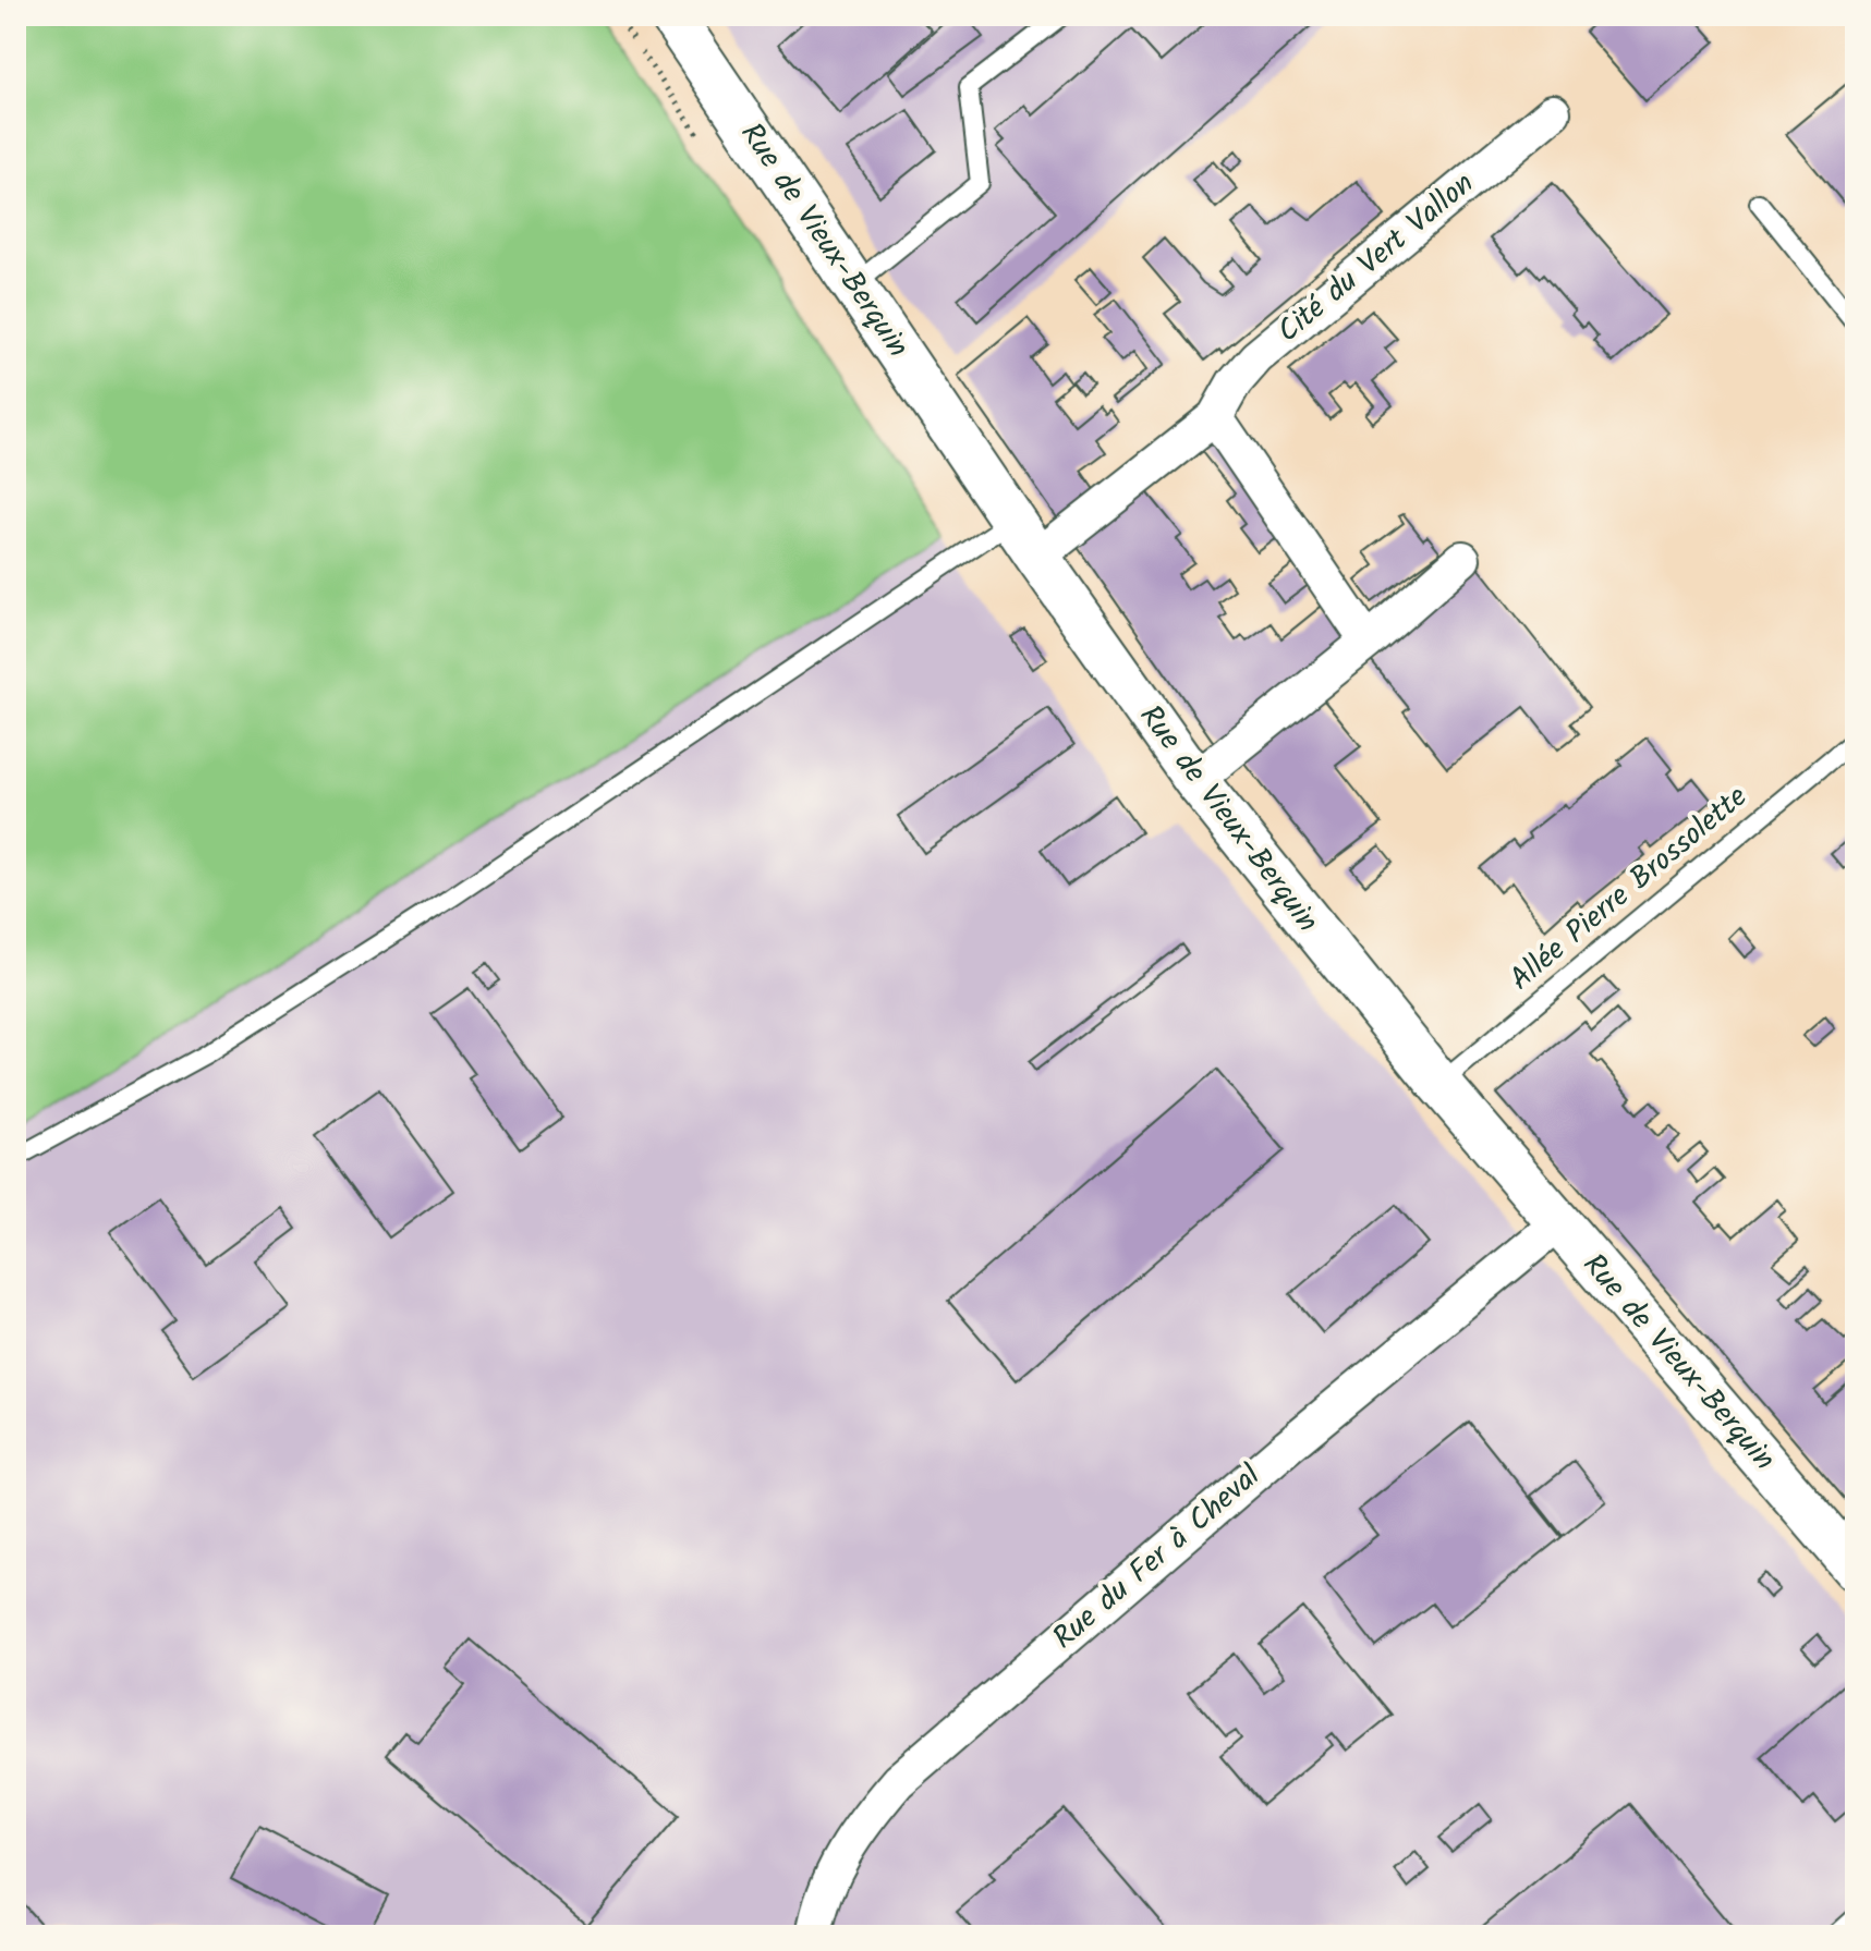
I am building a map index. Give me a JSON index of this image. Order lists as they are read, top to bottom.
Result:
{
  "streets": {
    "street": ["Rue de Vieux-Berquin", "Cité du Vert Vallon", "Rue du Fer à Cheval"],
    "lane": ["Allée Pierre Brossolette"]
  },
  "crossings": [
    ["Rue de Vieux-Berquin", "Cité du Vert Vallon"],
    ["Rue de Vieux-Berquin", "Allée Pierre Brossolette"],
    ["Rue de Vieux-Berquin", "Rue du Fer à Cheval"]
  ]
}
